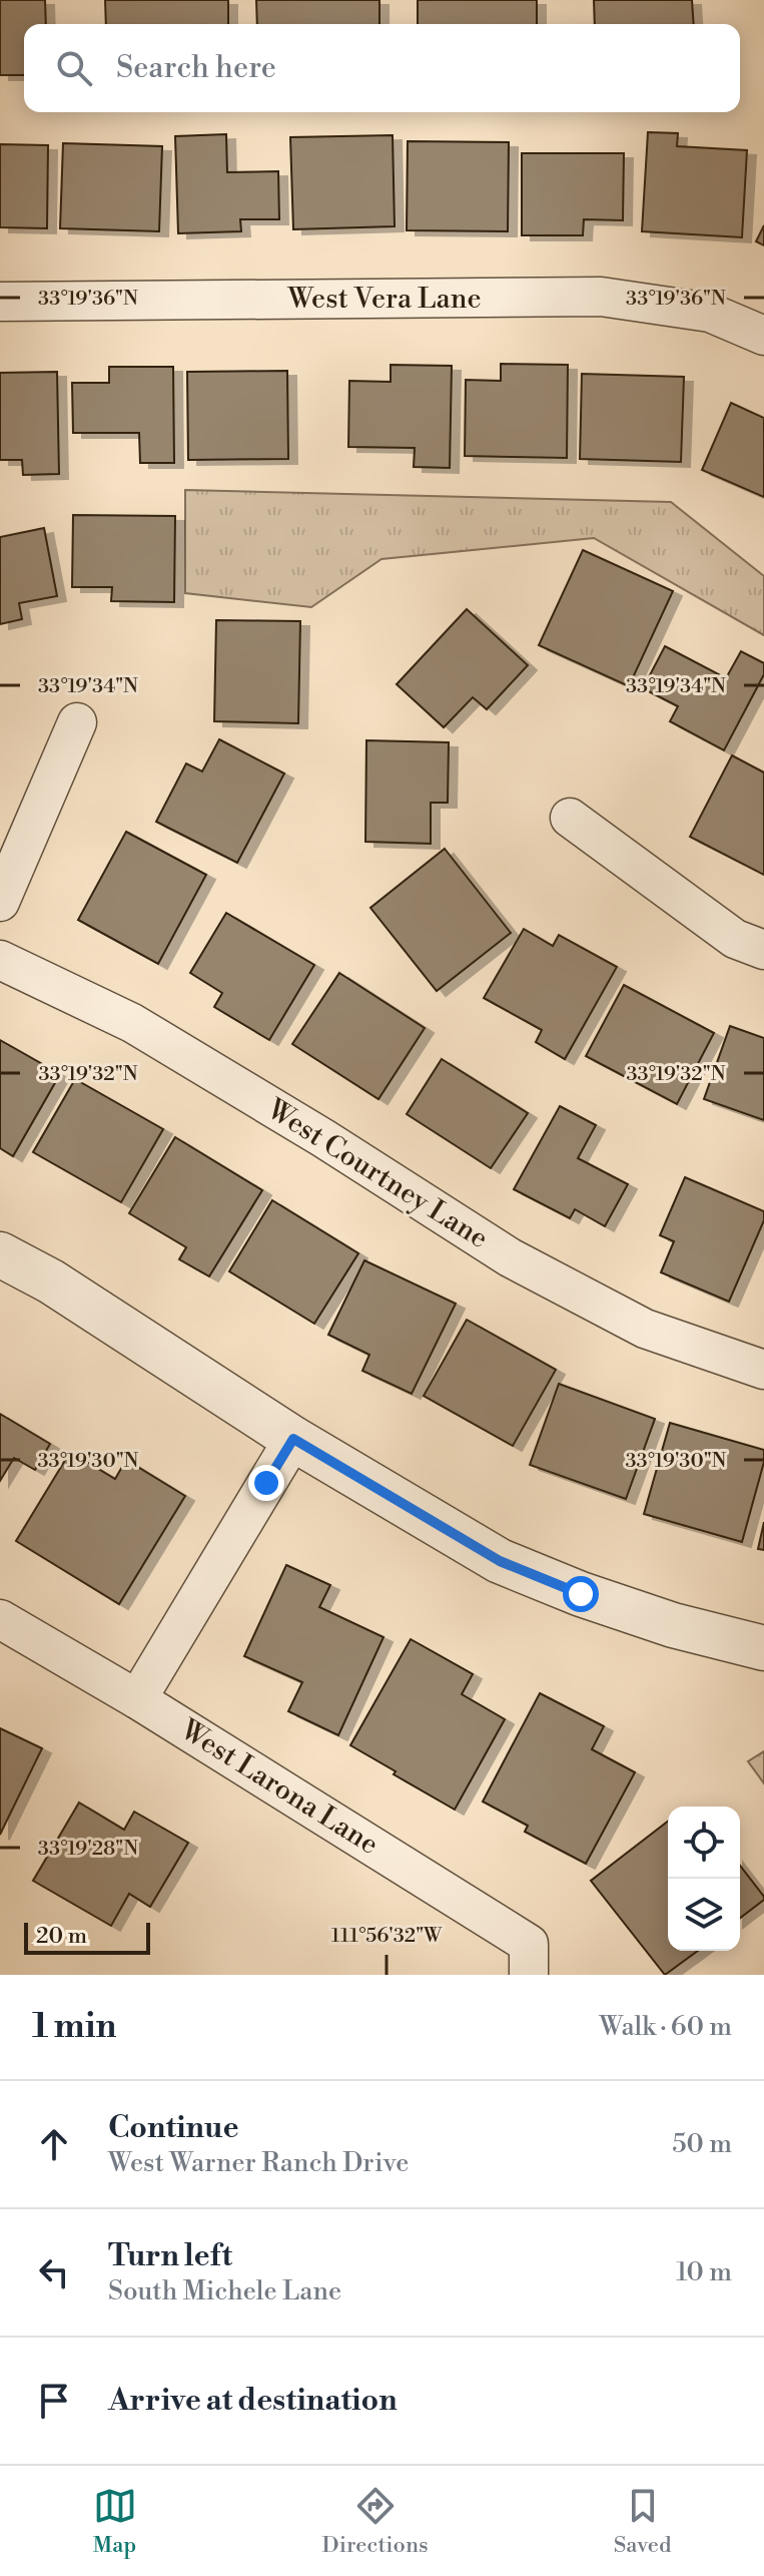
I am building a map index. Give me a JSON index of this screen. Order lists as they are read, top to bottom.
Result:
{
  "streets": {
    "street": ["West Vera Lane", "West Courtney Lane", "West Larona Lane"]
  },
  "scale_bar": "20 m",
  "page": {
    "search": "Search here",
    "scale": "20 m",
    "heading": ["1 min", "Walk · 60 m"],
    "list": [
      ["Continue", "West Warner Ranch Drive", "50 m"],
      ["Turn left", "South Michele Lane", "10 m"],
      "Arrive at destination"
    ],
    "nav": ["Map", "Directions", "Saved"]
  },
  "coordinates": [
    "33°19'36\"N",
    "33°19'34\"N",
    "33°19'32\"N",
    "33°19'30\"N",
    "33°19'28\"N",
    "111°56'32\"W"
  ]
}
